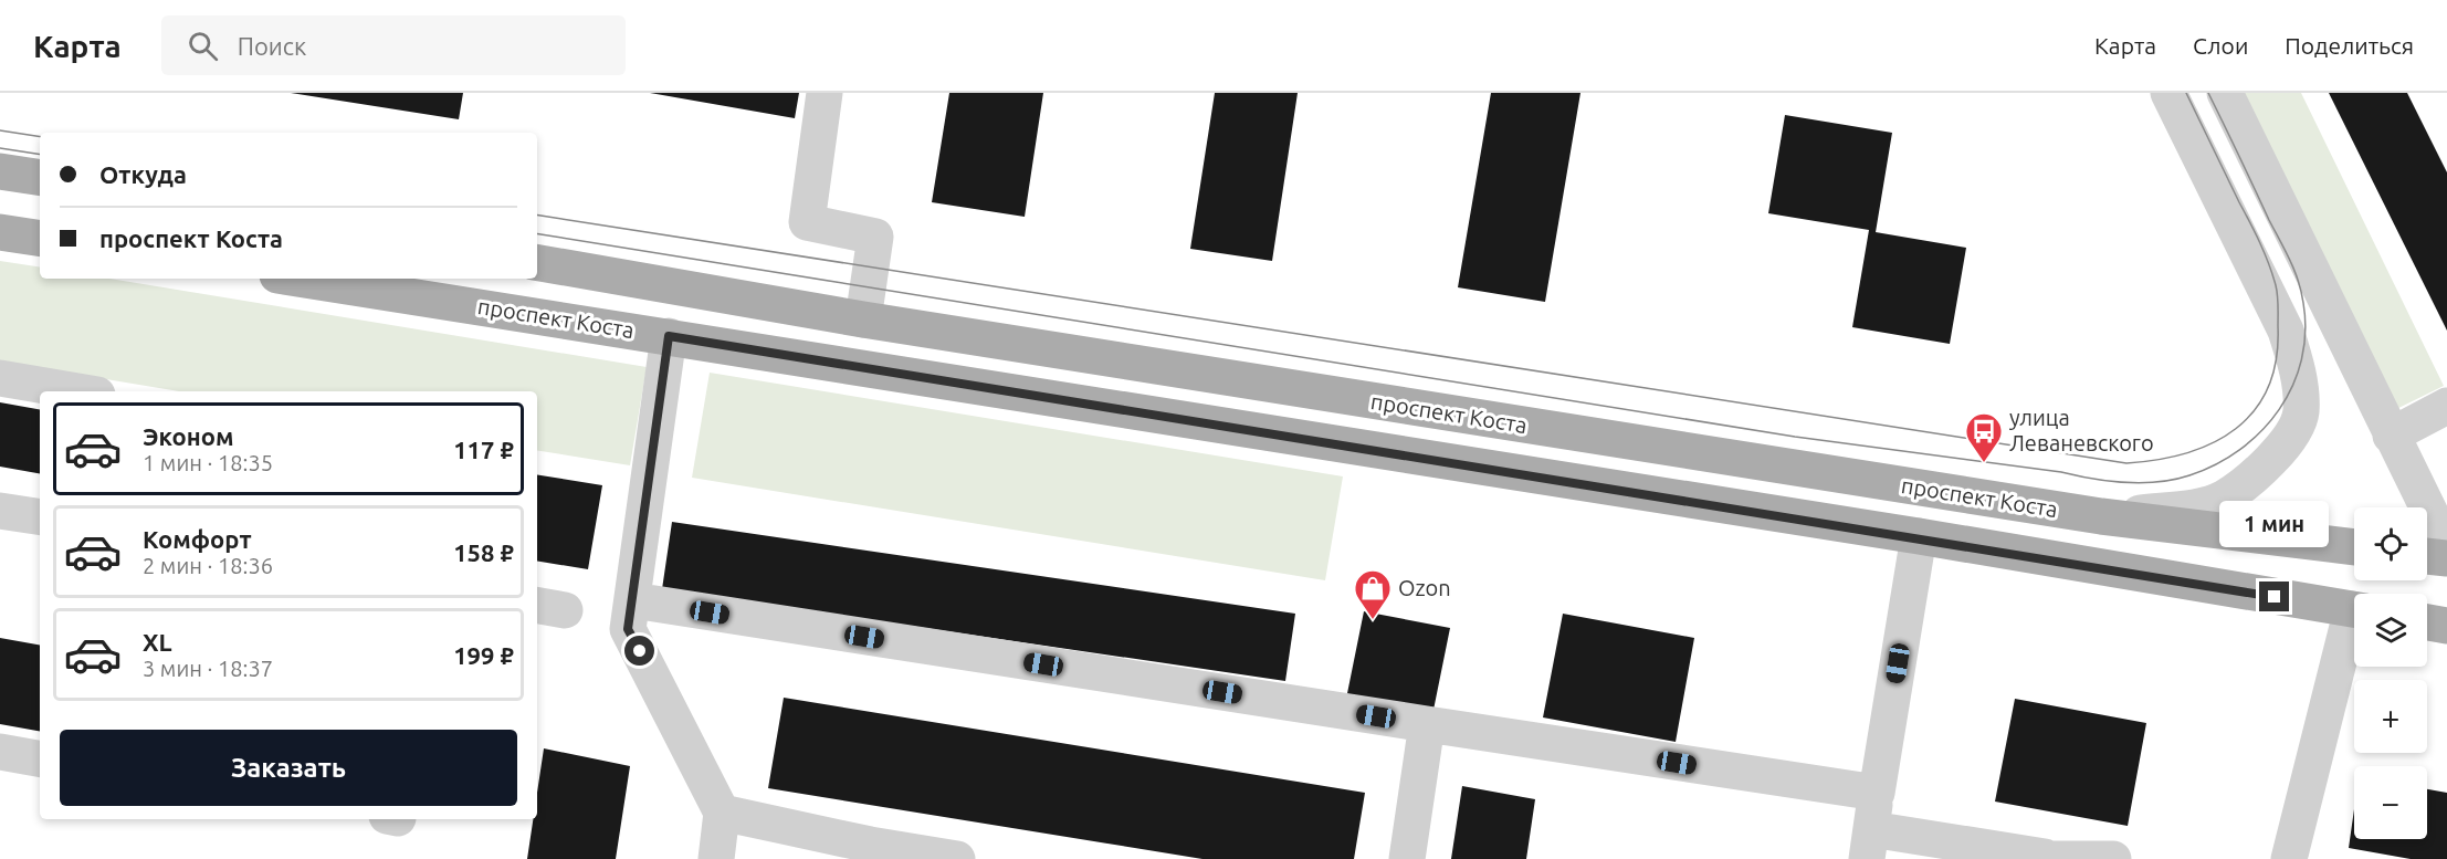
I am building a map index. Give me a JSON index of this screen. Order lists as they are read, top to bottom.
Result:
{
  "streets": {
    "main road": ["проспект Коста"]
  },
  "places": {
    "bus stop": ["улица Леваневского"],
    "shop": ["Ozon"]
  },
  "page": {
    "header": "Карта",
    "search": "Поиск",
    "nav": ["Карта", "Слои", "Поделиться"],
    "banner": ["Откуда", "проспект Коста"],
    "list": [
      {
        "name": "Эконом",
        "note": "1 мин · 18:35",
        "value": "117 ₽"
      },
      {
        "name": "Комфорт",
        "note": "2 мин · 18:36",
        "value": "158 ₽"
      },
      {
        "name": "XL",
        "note": "3 мин · 18:37",
        "value": "199 ₽"
      }
    ],
    "bubble": "1 мин",
    "map_buttons": ["+", "−"],
    "buttons": "Заказать"
  }
}
